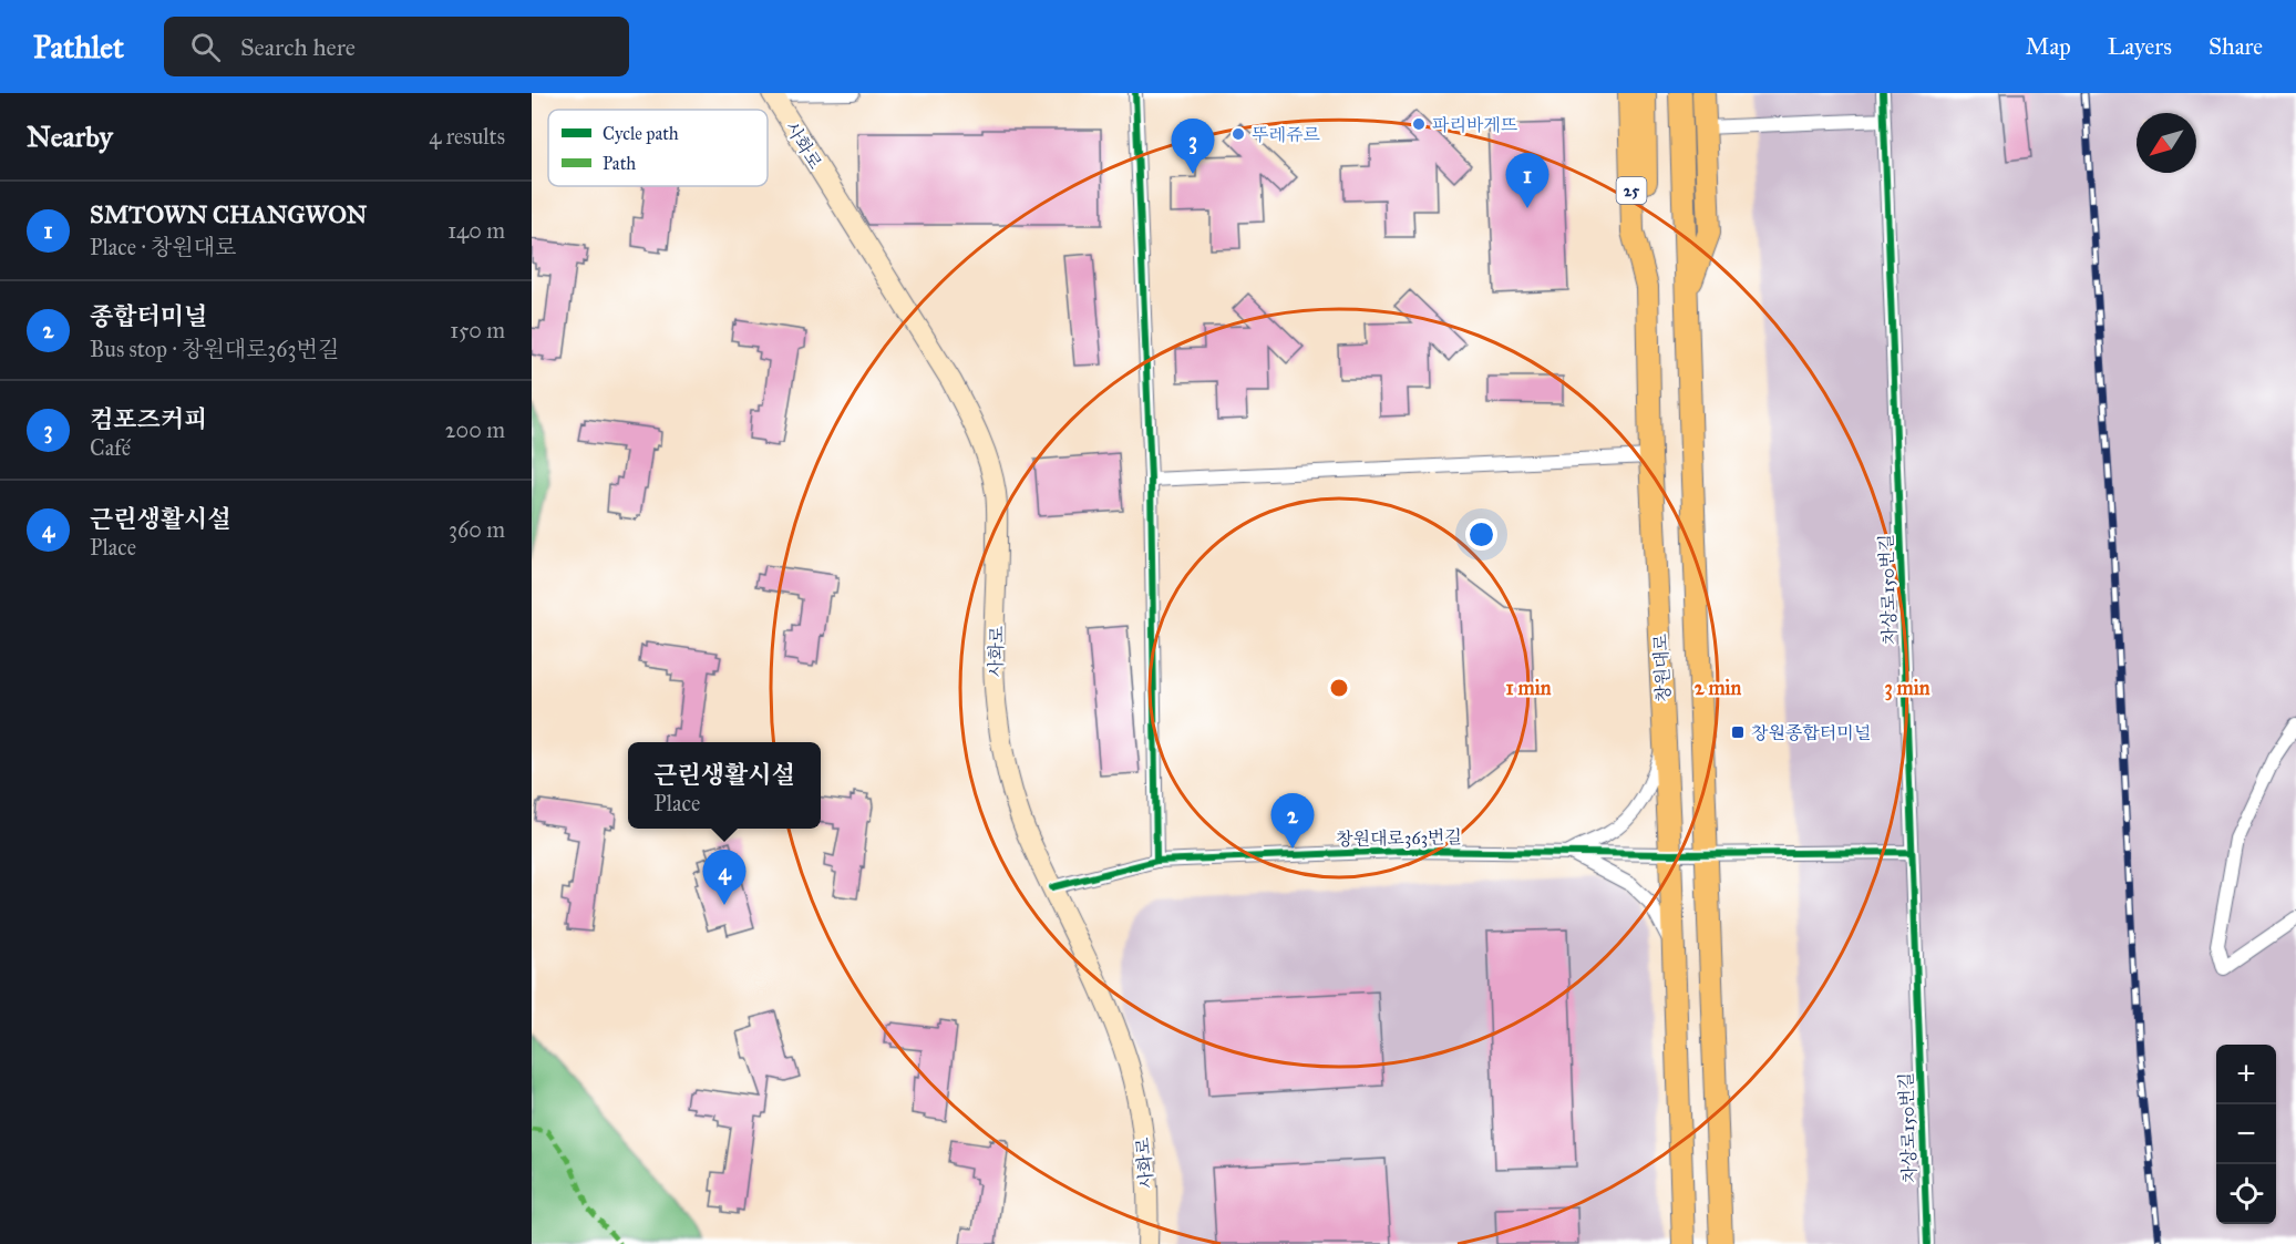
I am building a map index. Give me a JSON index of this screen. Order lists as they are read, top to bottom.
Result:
{
  "streets": {
    "main road": ["사화로", "25", "창원대로"],
    "street": ["차상로150번길", "창원대로363번길"]
  },
  "crossings": [
    ["사화로", "창원대로363번길"],
    ["차상로150번길", "창원대로363번길"],
    ["창원대로", "창원대로363번길"]
  ],
  "places": {
    "other": ["파리바게뜨", "뚜레쥬르"],
    "transit": ["창원종합터미널"]
  },
  "legend": ["Cycle path", "Path"],
  "north": "bottom left",
  "page": {
    "header": "Pathlet",
    "search": "Search here",
    "nav": ["Map", "Layers", "Share"],
    "heading": ["Nearby", "4 results"],
    "pins": [
      "3",
      "1",
      "2",
      "4"
    ],
    "list": [
      {
        "mark": "1",
        "name": "SMTOWN CHANGWON",
        "note": "Place · 창원대로",
        "value": "140 m"
      },
      {
        "mark": "2",
        "name": "종합터미널",
        "note": "Bus stop · 창원대로363번길",
        "value": "150 m"
      },
      {
        "mark": "3",
        "name": "컴포즈커피",
        "note": "Café",
        "value": "200 m"
      },
      {
        "mark": "4",
        "name": "근린생활시설",
        "note": "Place",
        "value": "360 m"
      }
    ],
    "popup": ["근린생활시설", "Place"],
    "map_buttons": ["+", "−"]
  },
  "rings": ["1 min", "2 min", "3 min"]
}
